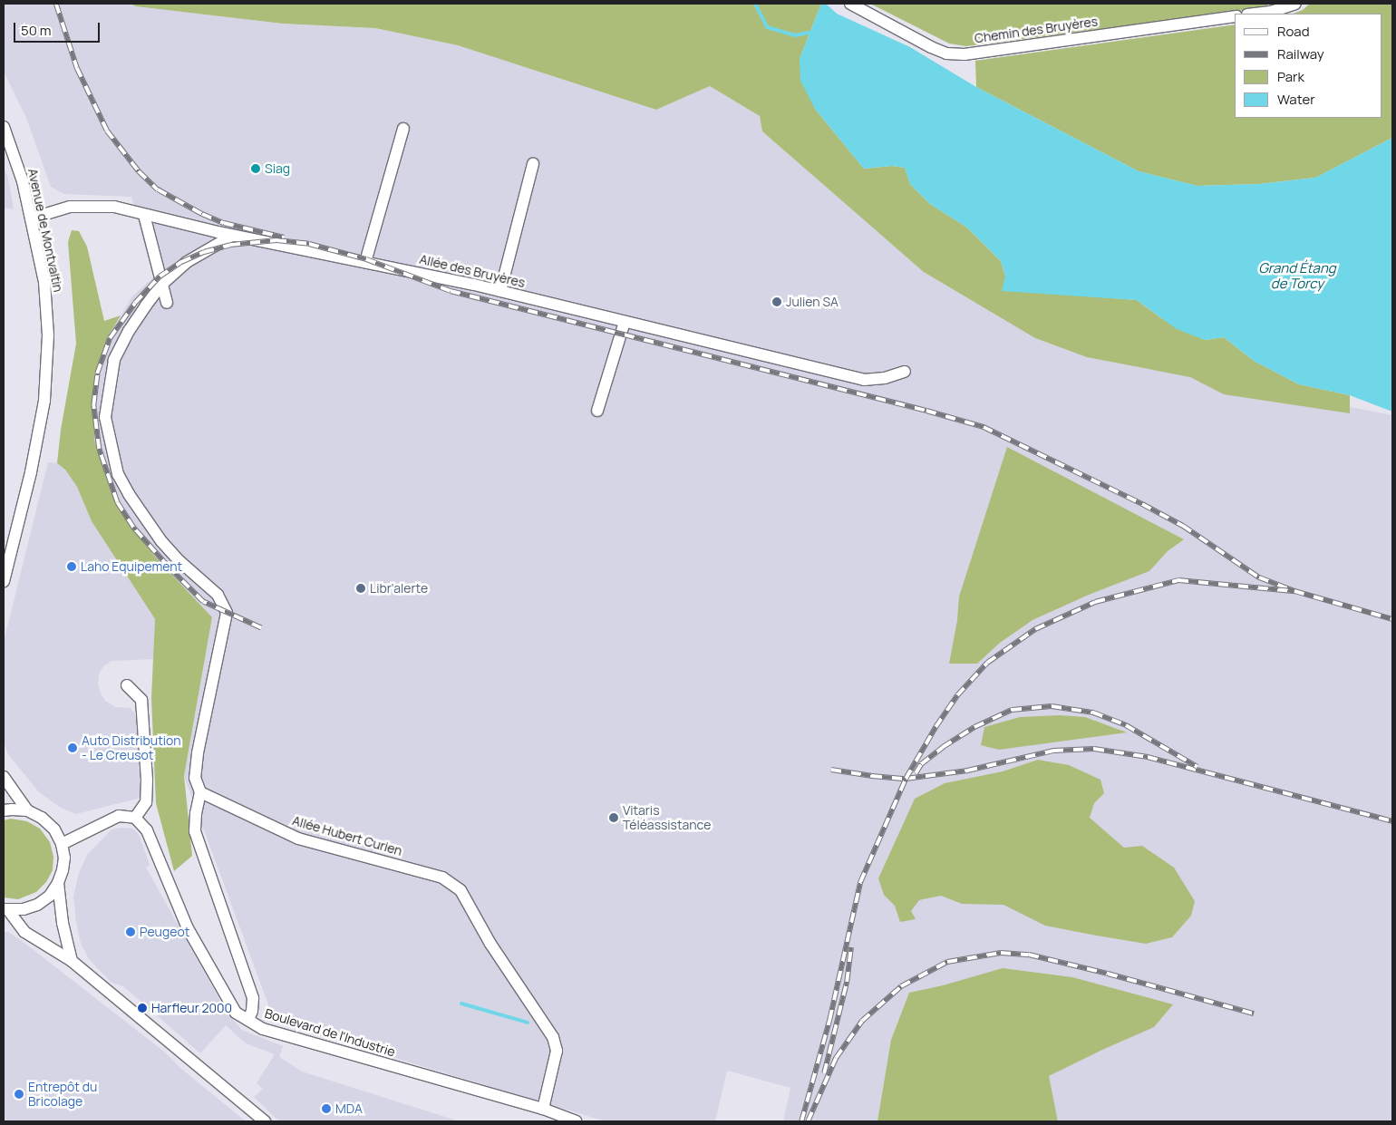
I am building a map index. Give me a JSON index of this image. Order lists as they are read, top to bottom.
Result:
{
  "streets": {
    "street": [
      "Chemin des Bruyères",
      "Avenue de Montvaltin",
      "Allée des Bruyères",
      "Allée Hubert Curien",
      "Boulevard de l'Industrie"
    ]
  },
  "crossings": [
    ["Avenue de Montvaltin", "Allée des Bruyères"],
    ["Allée Hubert Curien", "Boulevard de l'Industrie"]
  ],
  "water": ["Grand Étang de Torcy"],
  "places": [
    "Siag",
    "Julien SA",
    "Laho Equipement",
    "Libr'alerte",
    "Auto Distribution - Le Creusot",
    "Vitaris Téléassistance",
    "Peugeot",
    "Harfleur 2000",
    "Entrepôt du Bricolage",
    "MDA"
  ],
  "legend": [
    "Road",
    "Railway",
    "Park",
    "Water"
  ],
  "scale_bar": "50 m"
}
